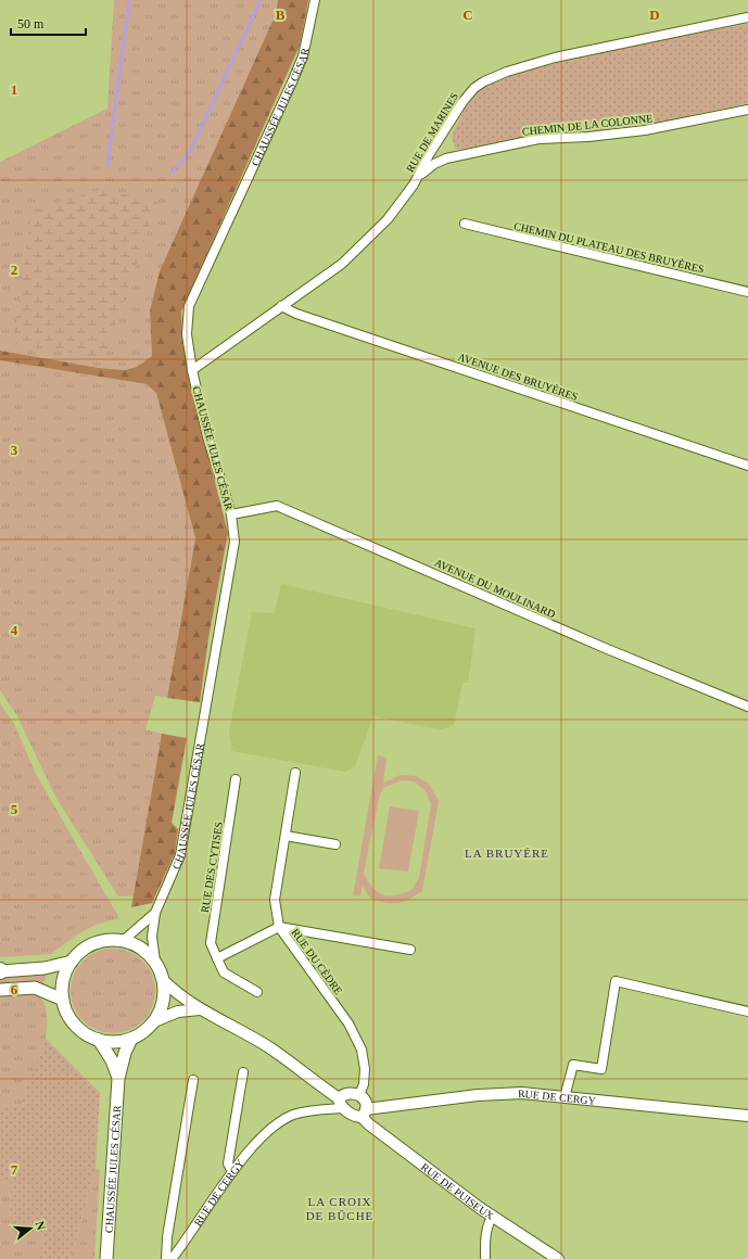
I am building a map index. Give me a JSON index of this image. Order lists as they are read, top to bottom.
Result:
{
  "streets": {
    "main road": ["CHAUSSÉE JULES CÉSAR"],
    "street": [
      "CHEMIN DE LA COLONNE",
      "RUE DE MARINES",
      "CHEMIN DU PLATEAU DES BRUYÈRES",
      "AVENUE DES BRUYÈRES",
      "AVENUE DU MOULINARD",
      "RUE DES CYTISES",
      "RUE DU CÈDRE",
      "RUE DE CERGY",
      "RUE DE PUISEUX"
    ]
  },
  "crossings": [
    ["CHAUSSÉE JULES CÉSAR", "RUE DE MARINES"],
    ["CHAUSSÉE JULES CÉSAR", "AVENUE DU MOULINARD"],
    ["CHEMIN DE LA COLONNE", "RUE DE MARINES"],
    ["RUE DE MARINES", "AVENUE DES BRUYÈRES"],
    ["RUE DU CÈDRE", "RUE DE CERGY"],
    ["RUE DU CÈDRE", "RUE DE PUISEUX"],
    ["RUE DE CERGY", "RUE DE PUISEUX"]
  ],
  "districts": ["LA BRUYÉRE", "LA CROIX DE BÛCHE"],
  "scale_bar": "50 m",
  "north": "right",
  "grid": {
    "columns": ["B", "C", "D"],
    "rows": [
      "1",
      "2",
      "3",
      "4",
      "5",
      "6",
      "7"
    ]
  }
}
